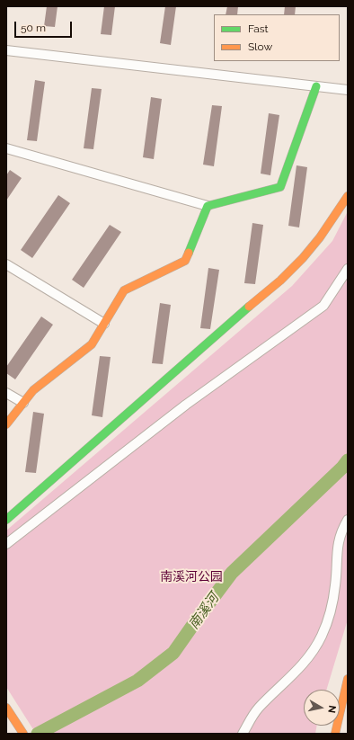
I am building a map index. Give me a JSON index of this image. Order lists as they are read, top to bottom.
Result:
{
  "water": ["南溪河"],
  "parks": ["南溪河公园"],
  "legend": ["Fast", "Slow"],
  "scale_bar": "50 m",
  "north": "right"
}
